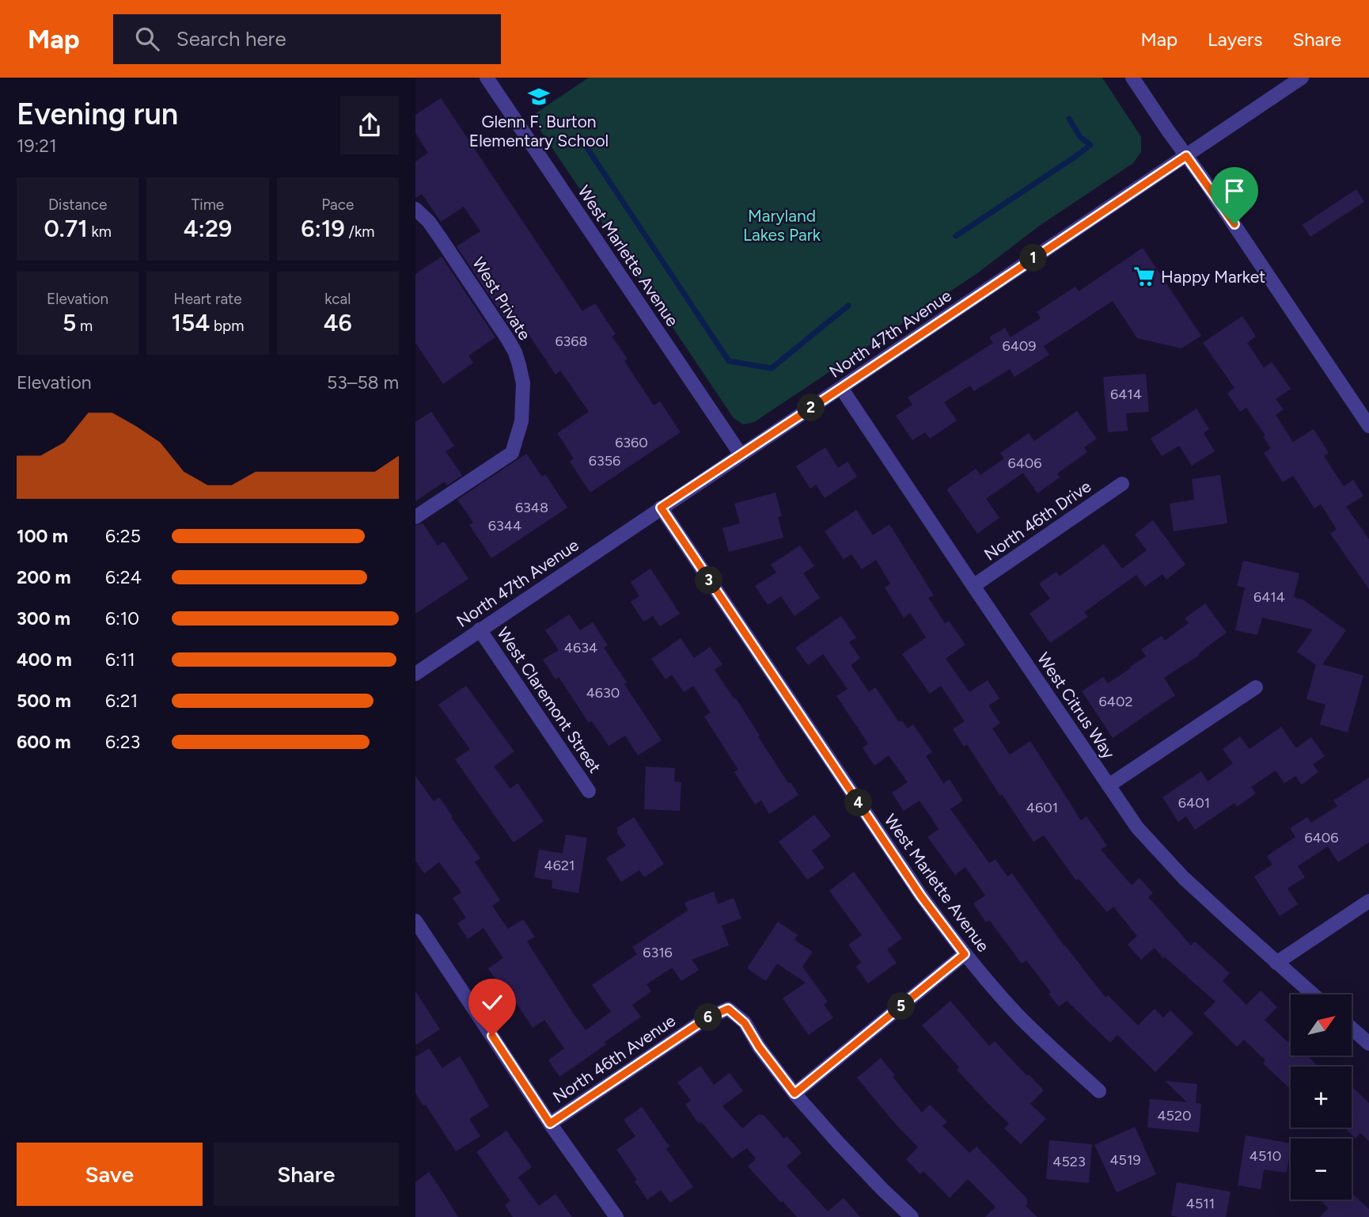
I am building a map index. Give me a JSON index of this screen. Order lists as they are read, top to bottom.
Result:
{
  "streets": {
    "street": [
      "West Marlette Avenue",
      "West Private",
      "North 47th Avenue",
      "North 46th Drive",
      "West Claremont Street",
      "West Citrus Way",
      "North 46th Avenue"
    ]
  },
  "crossings": [
    ["West Marlette Avenue", "North 47th Avenue"],
    ["North 47th Avenue", "West Claremont Street"],
    ["North 47th Avenue", "West Citrus Way"],
    ["North 46th Drive", "West Citrus Way"]
  ],
  "parks": ["Maryland Lakes Park"],
  "places": {
    "school or university": ["Glenn F. Burton Elementary School"],
    "supermarket": ["Happy Market"]
  },
  "house_numbers": [
    "6368",
    "6409",
    "6414",
    "6360",
    "6356",
    "6406",
    "6348",
    "6344",
    "6414",
    "4634",
    "4630",
    "6402",
    "6401",
    "4601",
    "6406",
    "4621",
    "6316",
    "4520",
    "4510",
    "4519",
    "4523",
    "4511"
  ],
  "north": "top right",
  "page": {
    "header": "Map",
    "search": "Search here",
    "nav": ["Map", "Layers", "Share"],
    "heading": ["Evening run", "19:21"],
    "stats": [
      ["Distance", "0.71 km"],
      ["Time", "4:29"],
      ["Pace", "6:19 /km"],
      ["Elevation", "5 m"],
      ["Heart rate", "154 bpm"],
      ["kcal", "46"]
    ],
    "pins": [
      "1",
      "2",
      "3",
      "4",
      "5",
      "6"
    ],
    "chart": ["Elevation", "53–58 m"],
    "list": [
      {
        "name": "100 m",
        "note": "6:25"
      },
      {
        "name": "200 m",
        "note": "6:24"
      },
      {
        "name": "300 m",
        "note": "6:10"
      },
      {
        "name": "400 m",
        "note": "6:11"
      },
      {
        "name": "500 m",
        "note": "6:21"
      },
      {
        "name": "600 m",
        "note": "6:23"
      }
    ],
    "map_buttons": ["+", "−"],
    "buttons": ["Save", "Share"]
  }
}
